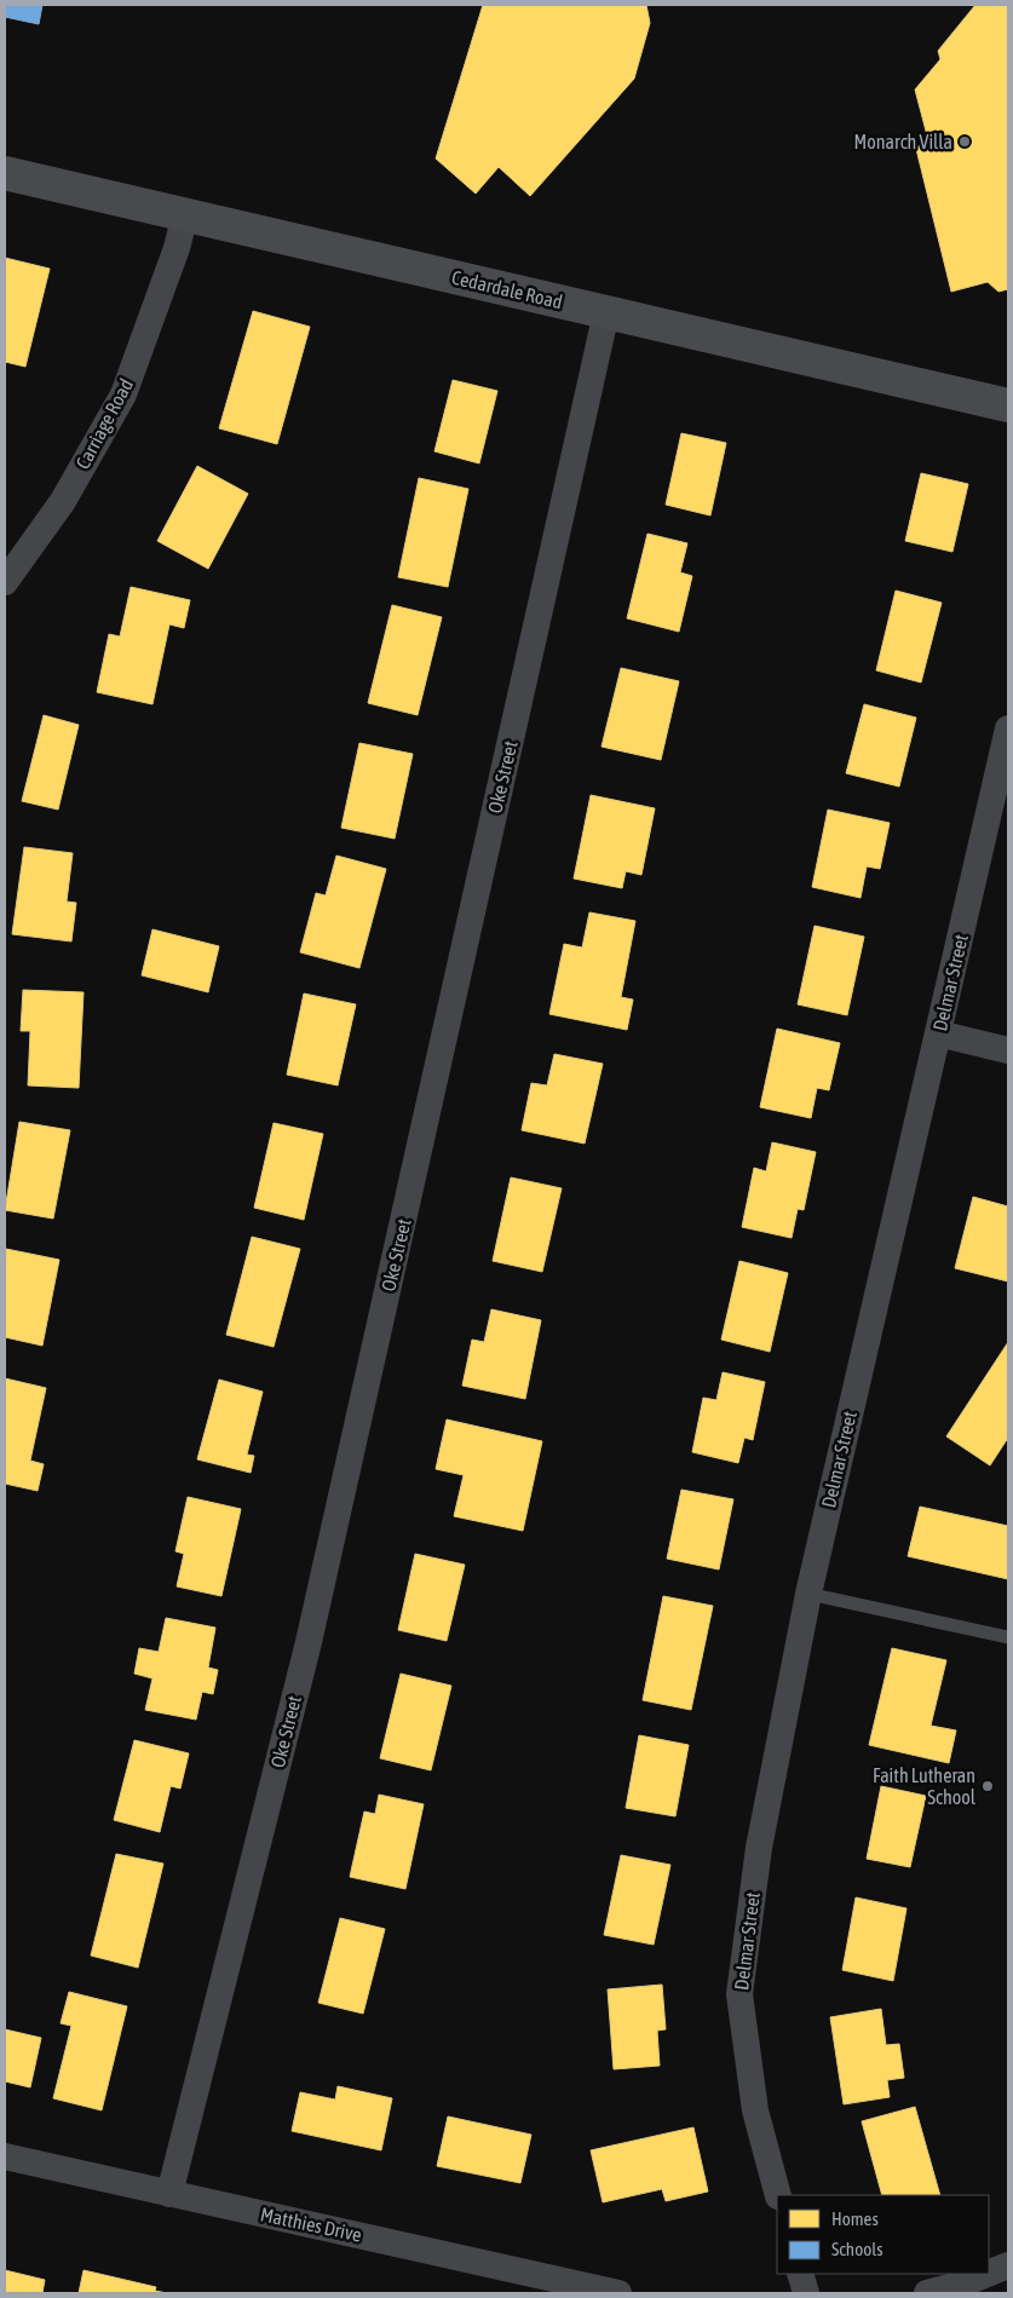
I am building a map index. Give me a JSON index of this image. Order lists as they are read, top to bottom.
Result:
{
  "streets": {
    "street": [
      "Cedardale Road",
      "Carriage Road",
      "Oke Street",
      "Delmar Street",
      "Matthies Drive"
    ]
  },
  "crossings": [
    ["Cedardale Road", "Carriage Road"],
    ["Cedardale Road", "Oke Street"],
    ["Oke Street", "Matthies Drive"]
  ],
  "places": ["Monarch Villa", "Faith Lutheran School"],
  "legend": ["Homes", "Schools"]
}
